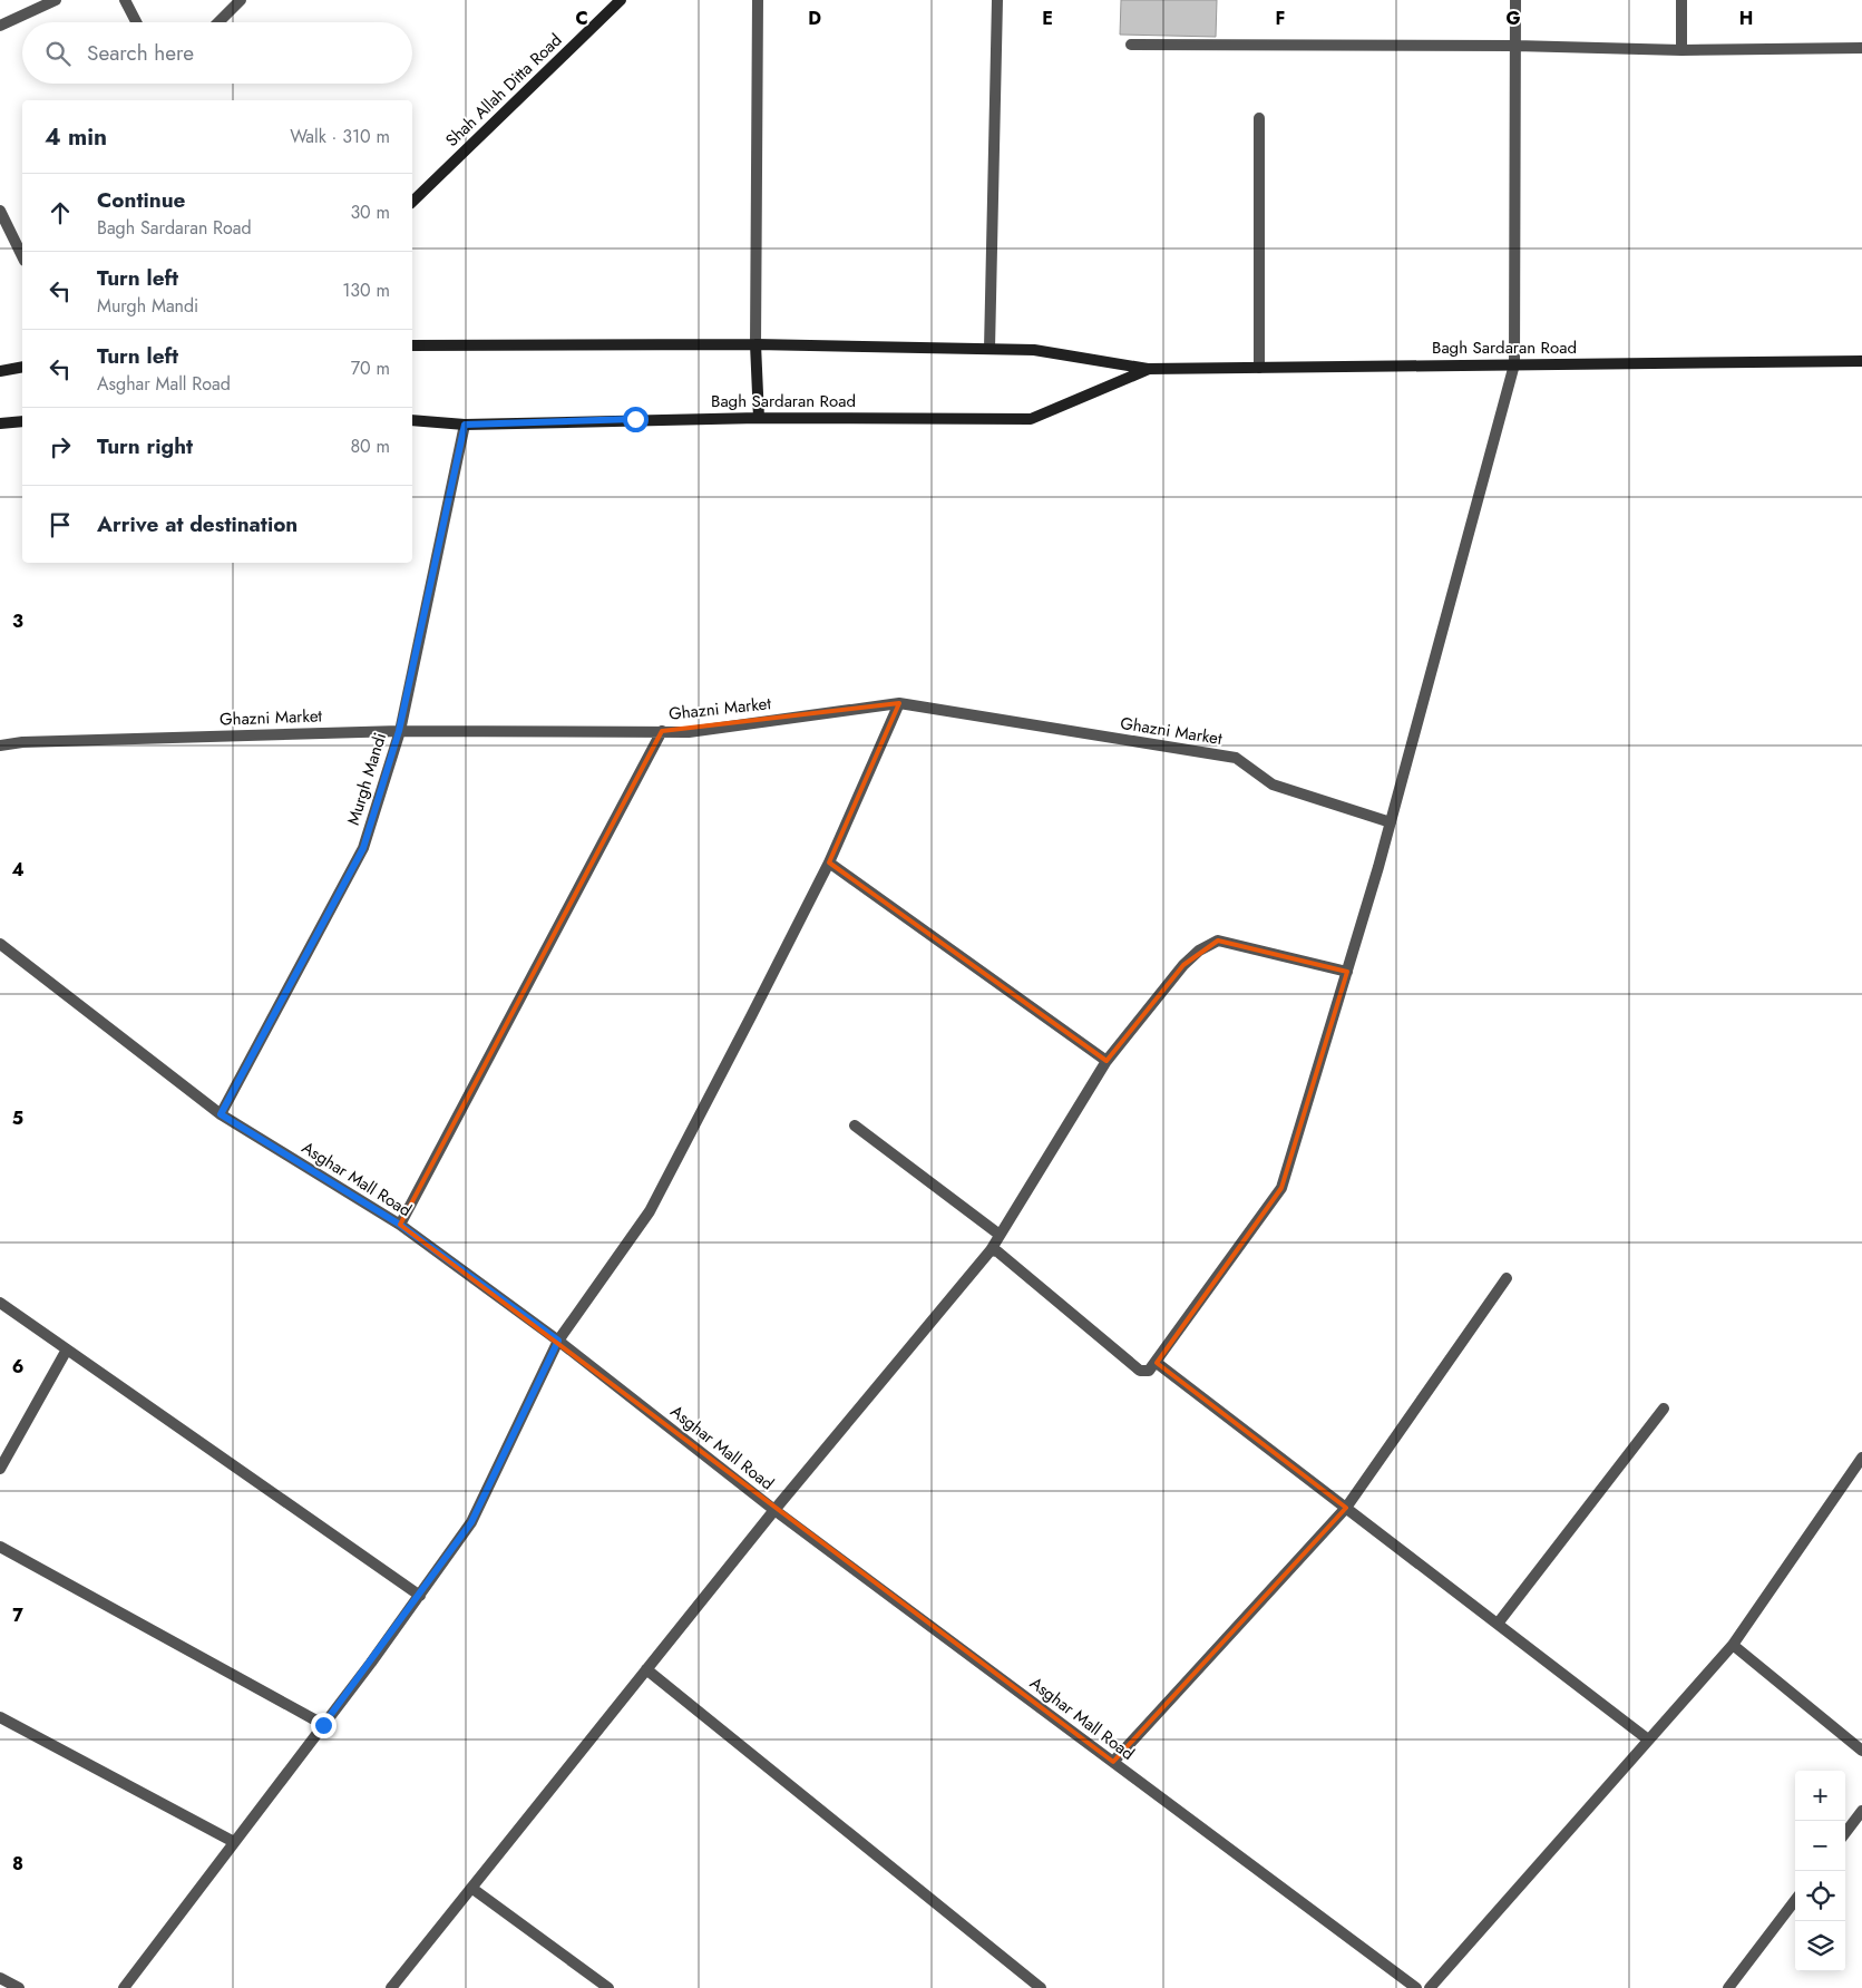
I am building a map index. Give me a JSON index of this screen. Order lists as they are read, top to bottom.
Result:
{
  "streets": {
    "main road": ["Shah Allah Ditta Road", "Bagh Sardaran Road"],
    "street": ["Ghazni Market", "Murgh Mandi", "Asghar Mall Road"]
  },
  "crossings": [
    ["Bagh Sardaran Road", "Murgh Mandi"],
    ["Ghazni Market", "Murgh Mandi"],
    ["Murgh Mandi", "Asghar Mall Road"]
  ],
  "page": {
    "search": "Search here",
    "heading": ["4 min", "Walk · 310 m"],
    "list": [
      ["Continue", "Bagh Sardaran Road", "30 m"],
      ["Turn left", "Murgh Mandi", "130 m"],
      ["Turn left", "Asghar Mall Road", "70 m"],
      ["Turn right", "80 m"],
      "Arrive at destination"
    ],
    "map_buttons": ["+", "−"]
  },
  "grid": {
    "columns": [
      "C",
      "D",
      "E",
      "F",
      "G",
      "H"
    ],
    "rows": [
      "3",
      "4",
      "5",
      "6",
      "7",
      "8"
    ]
  }
}
